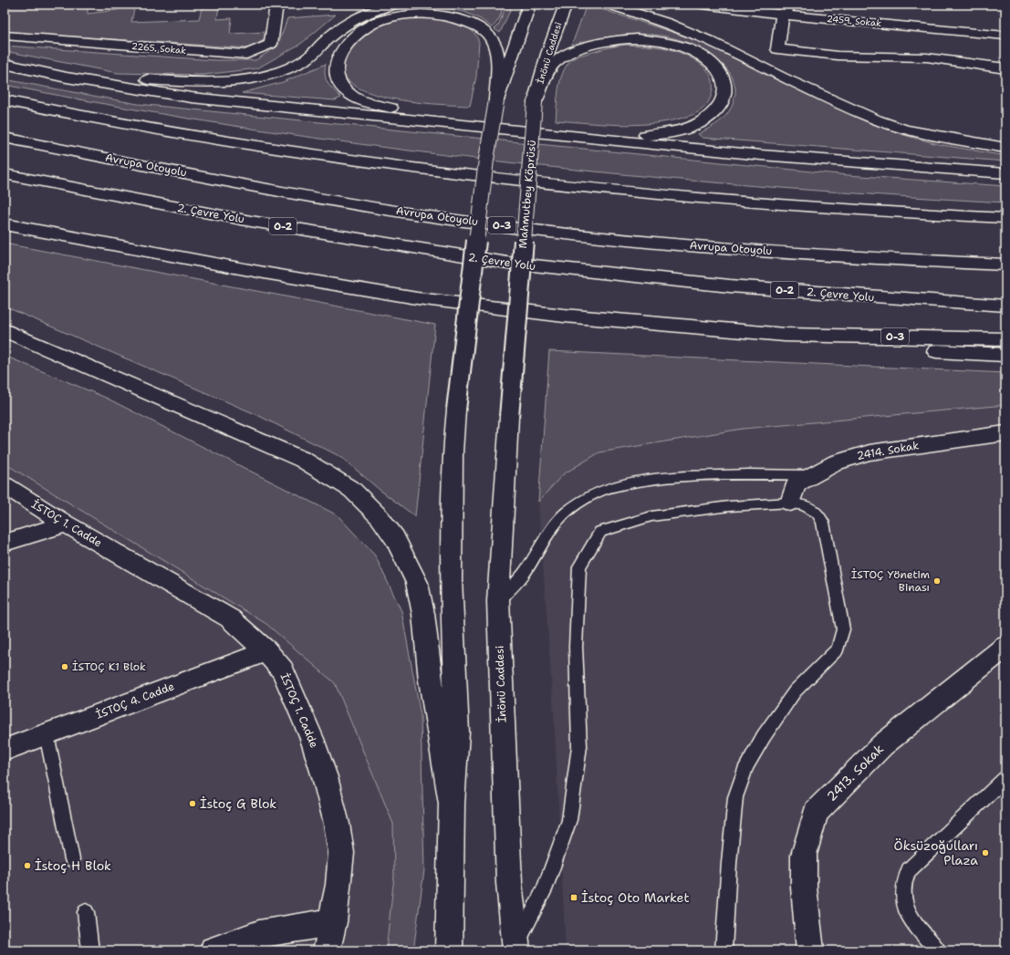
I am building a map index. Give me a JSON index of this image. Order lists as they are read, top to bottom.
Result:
{
  "streets": {
    "main road": [
      "2459. Sokak",
      "2265. Sokak",
      "İnönü Caddesi",
      "Avrupa Otoyolu",
      "Mahmutbey Köprüsü",
      "2. Çevre Yolu",
      "O-3",
      "O-2",
      "2414. Sokak",
      "İSTOÇ 1. Cadde",
      "İSTOÇ 4. Cadde",
      "2413. Sokak"
    ]
  },
  "crossings": [
    ["İnönü Caddesi", "Mahmutbey Köprüsü"],
    ["İSTOÇ 1. Cadde", "İSTOÇ 4. Cadde"]
  ],
  "places": {
    "other": [
      "İSTOÇ Yönetim Binası",
      "İSTOÇ K1 Blok",
      "İstoç G Blok",
      "Öksüzoğulları Plaza",
      "İstoç H Blok"
    ],
    "transit": ["İstoç Oto Market"]
  }
}
